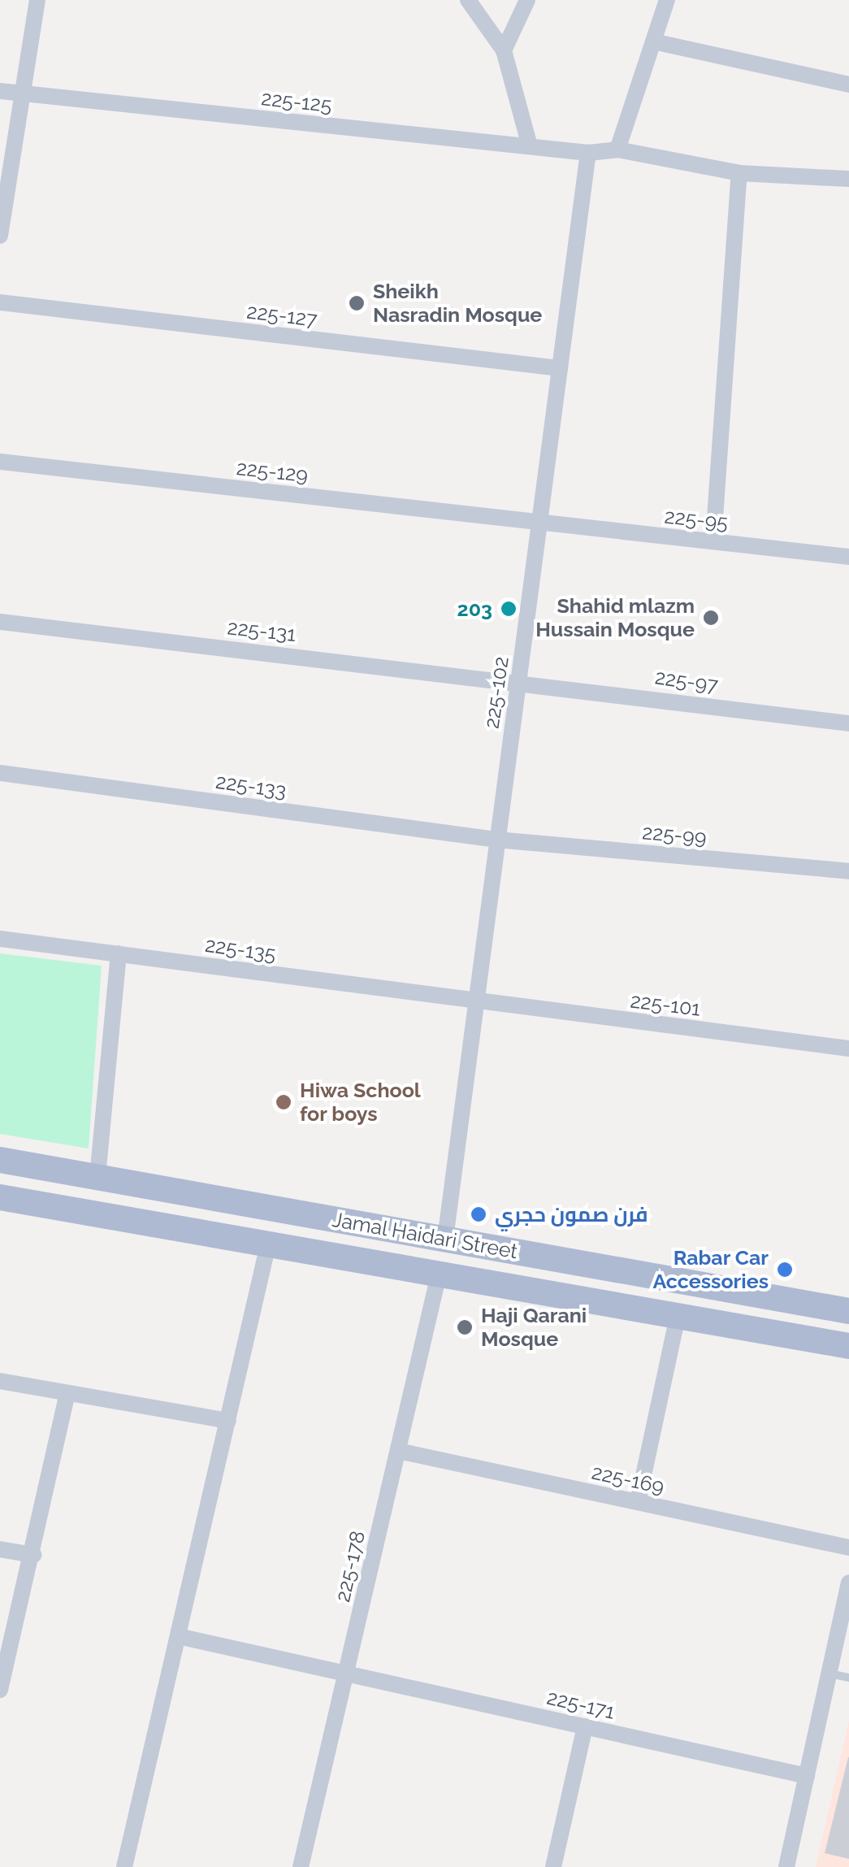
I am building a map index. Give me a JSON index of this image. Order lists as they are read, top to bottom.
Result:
{
  "streets": {
    "main road": ["Jamal Haidari Street"],
    "street": [
      "225-125",
      "225-127",
      "225-129",
      "225-95",
      "225-131",
      "225-97",
      "225-102",
      "225-133",
      "225-99",
      "225-135",
      "225-101",
      "225-169",
      "225-178",
      "225-171"
    ]
  },
  "crossings": [
    ["225-125", "225-102"],
    ["225-127", "225-102"],
    ["225-129", "225-95"],
    ["225-129", "225-102"],
    ["225-95", "225-102"],
    ["225-131", "225-97"],
    ["225-131", "225-102"],
    ["225-97", "225-102"],
    ["225-102", "225-133"],
    ["225-102", "225-99"],
    ["225-102", "225-135"],
    ["225-102", "225-101"],
    ["225-102", "Jamal Haidari Street"],
    ["225-133", "225-99"],
    ["225-135", "225-101"],
    ["Jamal Haidari Street", "225-178"],
    ["225-169", "225-178"],
    ["225-178", "225-171"]
  ],
  "places": [
    "Sheikh Nasradin Mosque",
    "203",
    "Shahid mlazm Hussain Mosque",
    "Hiwa School for boys",
    "فرن صمون حجري",
    "Rabar Car Accessories",
    "Haji Qarani Mosque"
  ]
}
